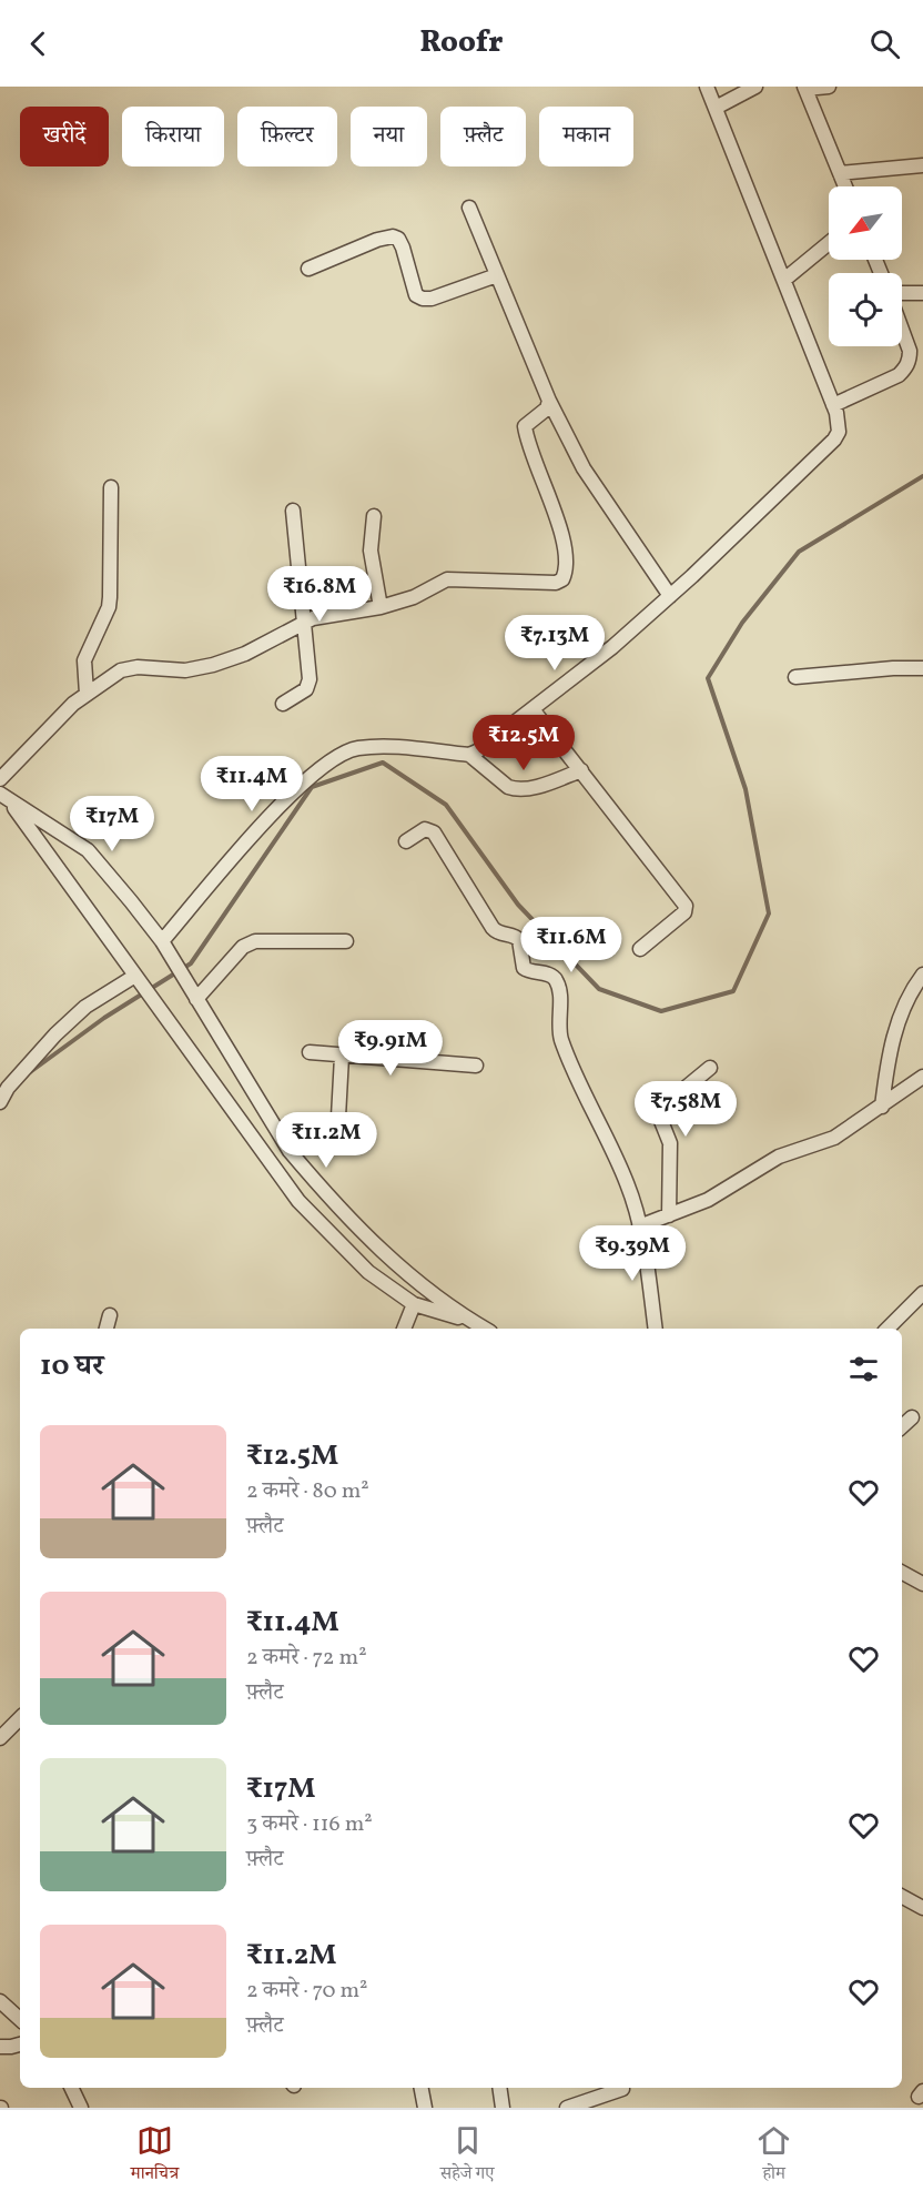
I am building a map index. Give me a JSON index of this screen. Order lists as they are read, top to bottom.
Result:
{
  "north": "bottom left",
  "page": {
    "header": "Roofr",
    "chip": [
      "खरीदें",
      "किराया",
      "फ़िल्टर",
      "नया",
      "फ़्लैट",
      "मकान"
    ],
    "price": [
      "₹16.8M",
      "₹7.13M",
      "₹12.5M",
      "₹11.4M",
      "₹17M",
      "₹11.6M",
      "₹9.91M",
      "₹7.58M",
      "₹11.2M",
      "₹9.39M"
    ],
    "heading": "10 घर",
    "list": [
      {
        "name": "₹12.5M",
        "note": "2 कमरे · 80 m² · फ़्लैट"
      },
      {
        "name": "₹11.4M",
        "note": "2 कमरे · 72 m² · फ़्लैट"
      },
      {
        "name": "₹17M",
        "note": "3 कमरे · 116 m² · फ़्लैट"
      },
      {
        "name": "₹11.2M",
        "note": "2 कमरे · 70 m² · फ़्लैट"
      }
    ],
    "tabs": ["मानचित्र", "सहेजे गए", "होम"]
  }
}
